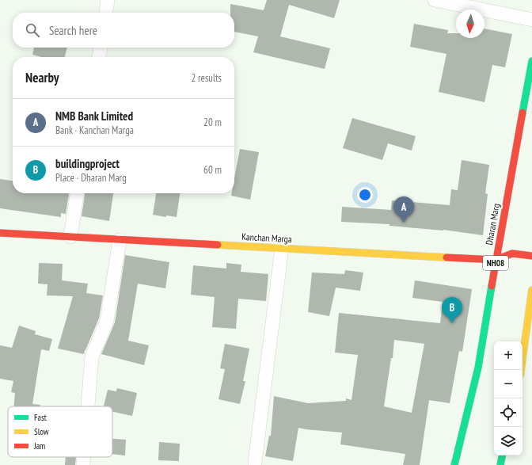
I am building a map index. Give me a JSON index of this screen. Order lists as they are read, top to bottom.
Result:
{
  "streets": {
    "main road": ["Dharan Marg", "Kanchan Marga", "NH08"]
  },
  "crossings": [
    ["Dharan Marg", "Kanchan Marga"]
  ],
  "legend": ["Fast", "Slow", "Jam"],
  "north": "bottom",
  "page": {
    "search": "Search here",
    "heading": ["Nearby", "2 results"],
    "list": [
      {
        "mark": "A",
        "name": "NMB Bank Limited",
        "note": "Bank · Kanchan Marga",
        "value": "20 m"
      },
      {
        "mark": "B",
        "name": "buildingproject",
        "note": "Place · Dharan Marg",
        "value": "60 m"
      }
    ],
    "pins": ["A", "B"],
    "map_buttons": ["+", "−"]
  }
}
